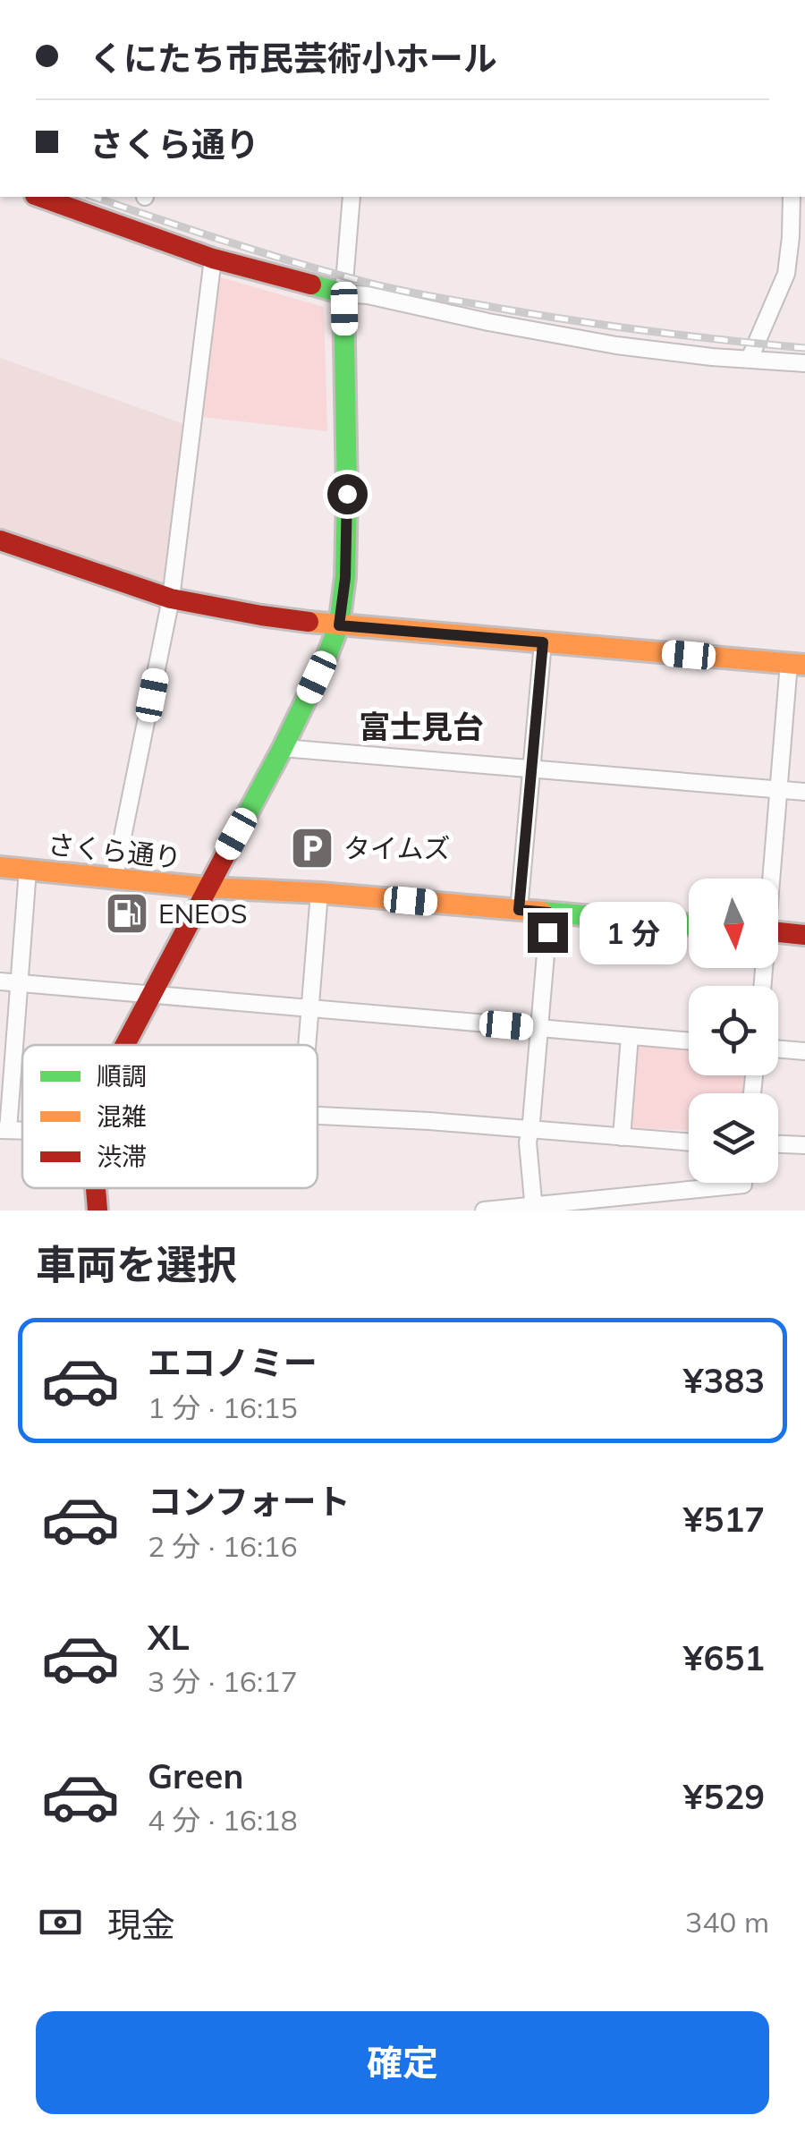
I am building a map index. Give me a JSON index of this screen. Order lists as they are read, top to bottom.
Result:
{
  "streets": {
    "street": ["さくら通り"]
  },
  "districts": ["富士見台"],
  "places": {
    "parking": ["タイムズ"],
    "fuel station": ["ENEOS"]
  },
  "legend": ["順調", "混雑", "渋滞"],
  "north": "bottom",
  "page": {
    "banner": ["くにたち市民芸術小ホール", "さくら通り"],
    "bubble": "1 分",
    "heading": "車両を選択",
    "list": [
      {
        "name": "エコノミー",
        "note": "1 分 · 16:15",
        "value": "¥383"
      },
      {
        "name": "コンフォート",
        "note": "2 分 · 16:16",
        "value": "¥517"
      },
      {
        "name": "XL",
        "note": "3 分 · 16:17",
        "value": "¥651"
      },
      {
        "name": "Green",
        "note": "4 分 · 16:18",
        "value": "¥529"
      }
    ],
    "pay": ["現金", "340 m"],
    "buttons": "確定"
  }
}
